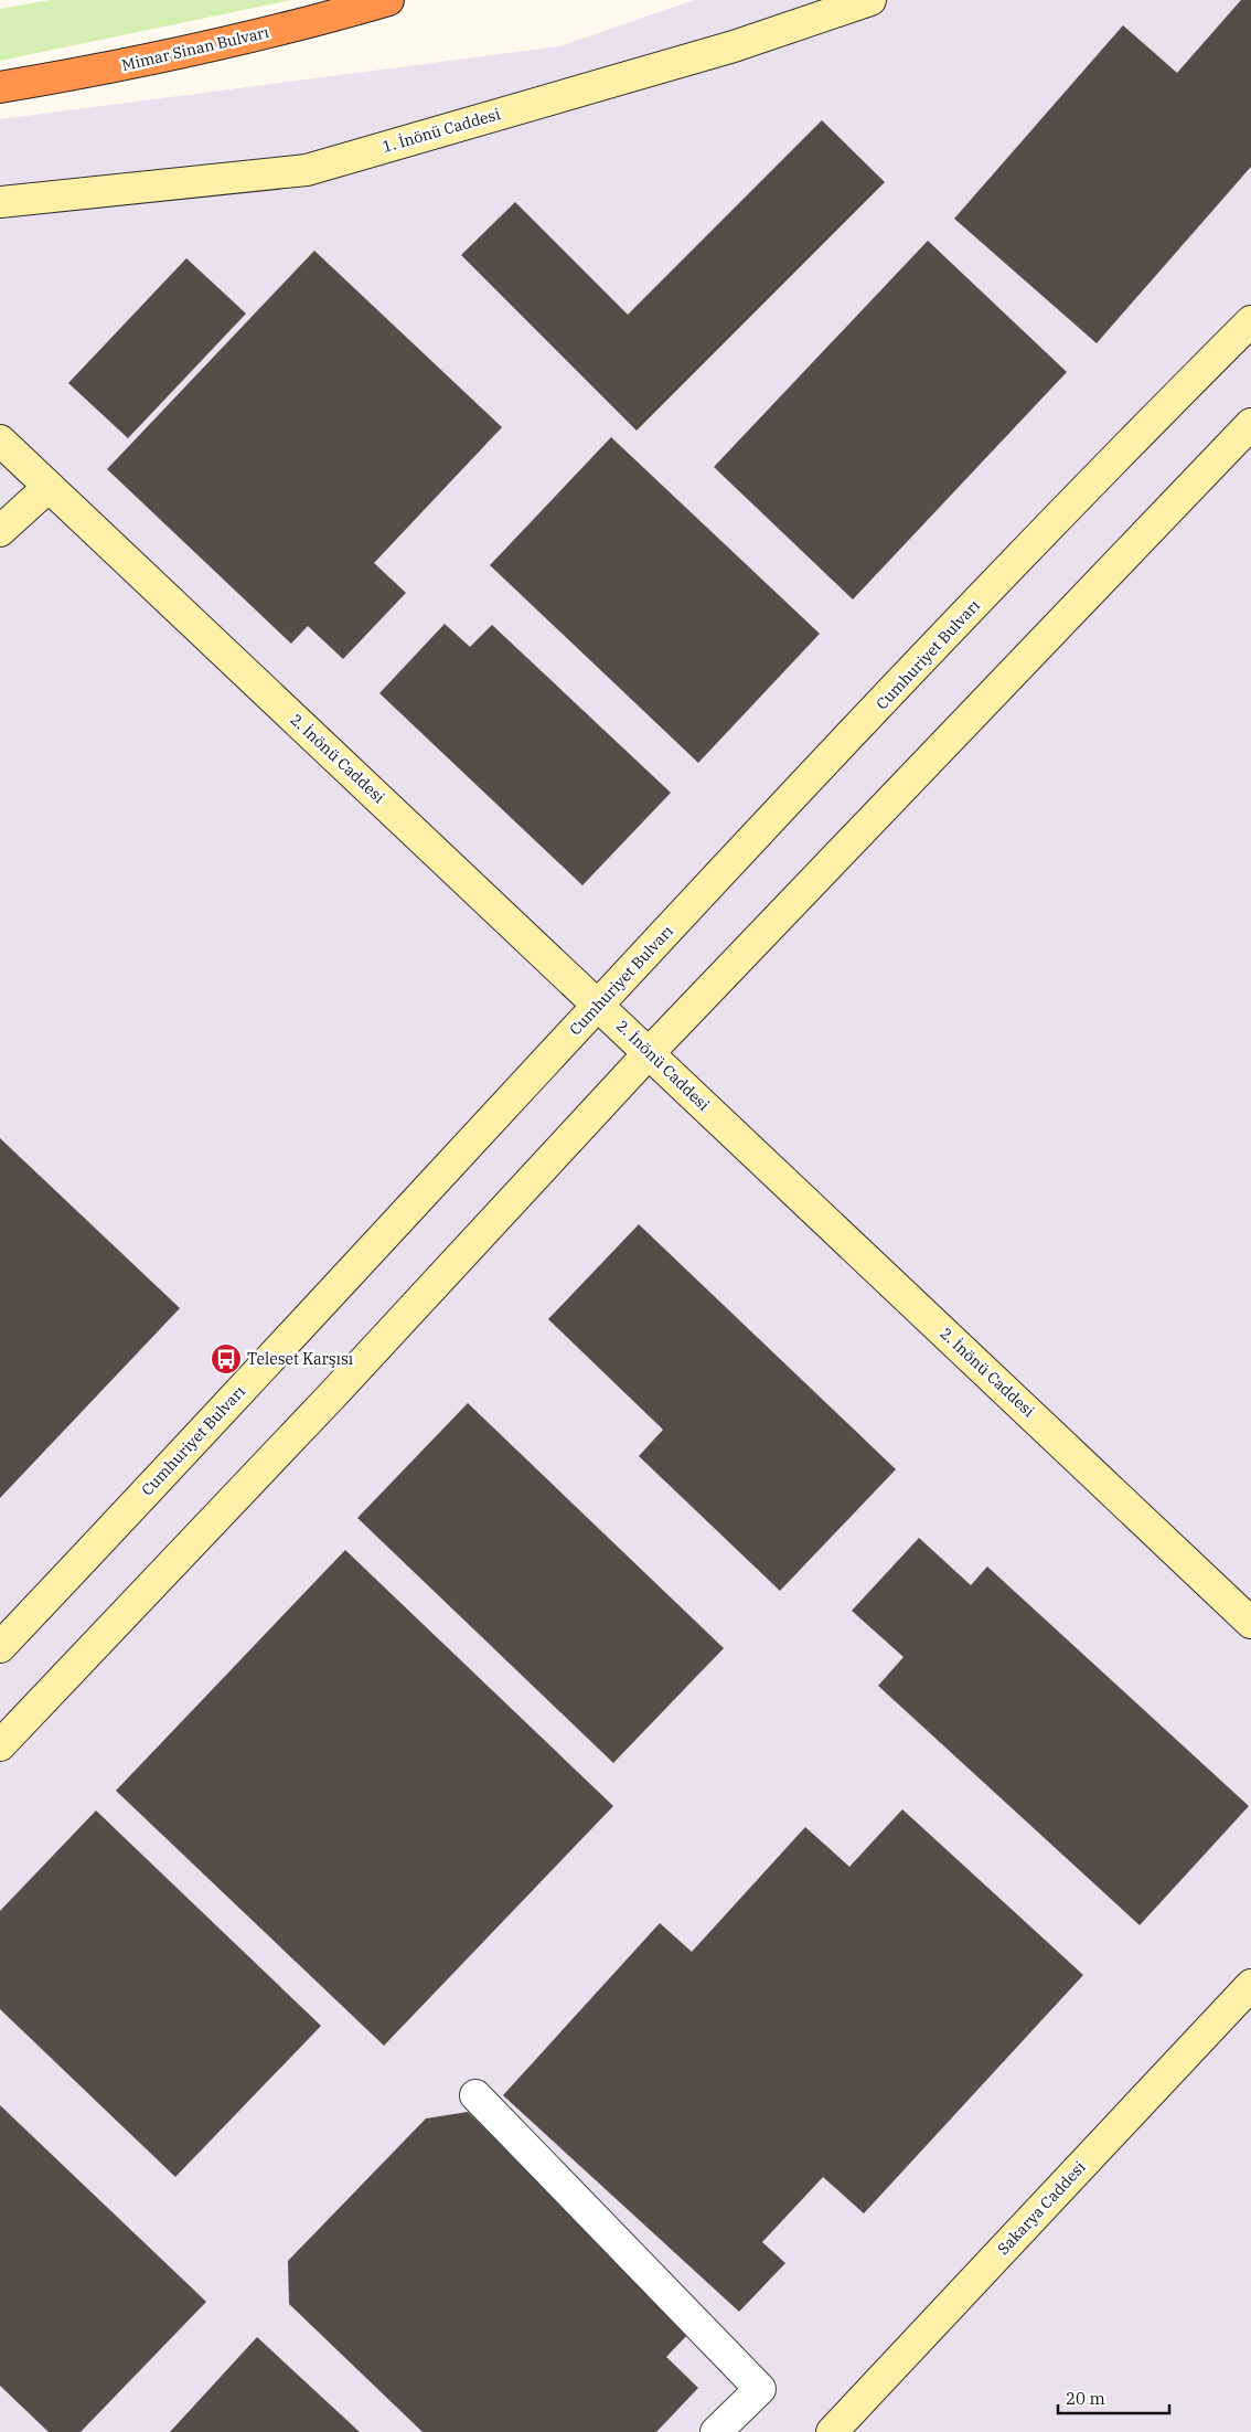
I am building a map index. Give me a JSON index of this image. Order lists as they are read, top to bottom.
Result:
{
  "streets": {
    "highway": ["Mimar Sinan Bulvarı"],
    "main road": [
      "1. İnönü Caddesi",
      "Cumhuriyet Bulvarı",
      "2. İnönü Caddesi",
      "Sakarya Caddesi"
    ]
  },
  "crossings": [
    ["Cumhuriyet Bulvarı", "2. İnönü Caddesi"]
  ],
  "places": {
    "bus stop": ["Teleset Karşısı"]
  },
  "scale_bar": "20 m"
}
